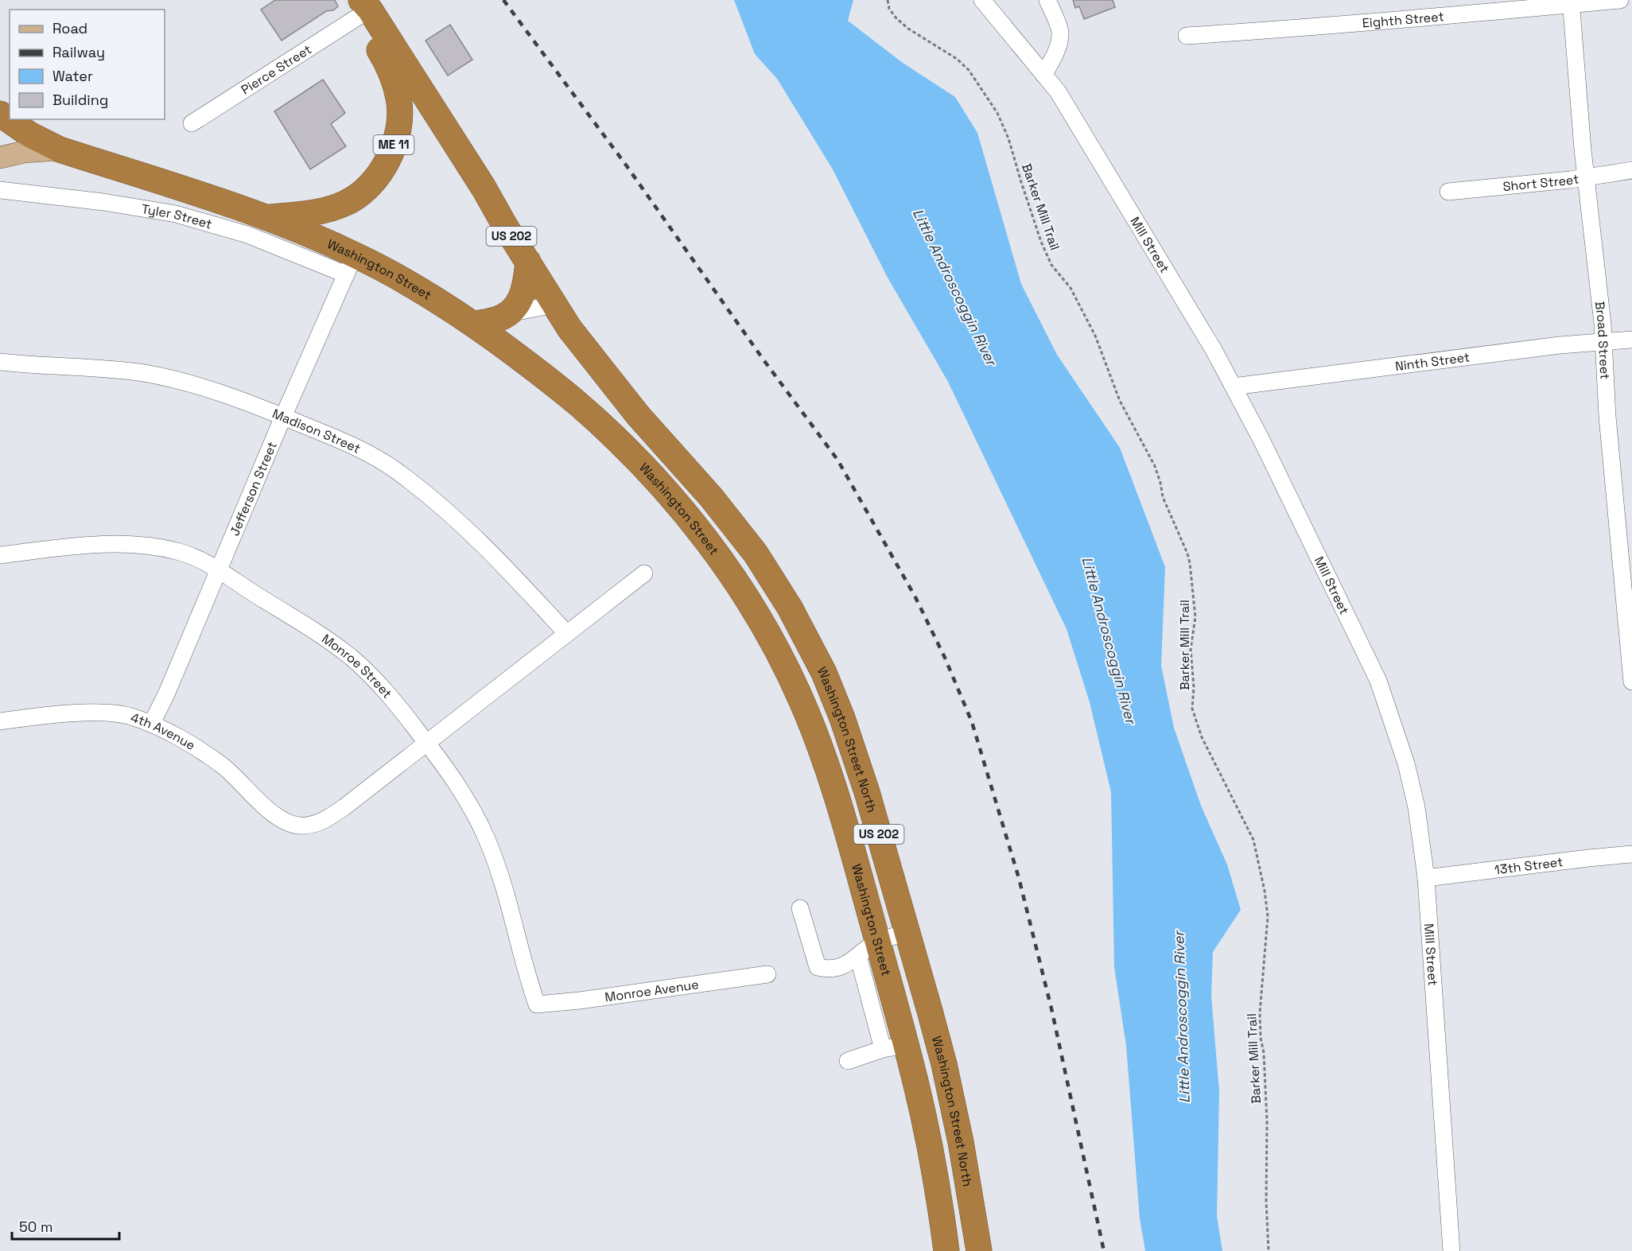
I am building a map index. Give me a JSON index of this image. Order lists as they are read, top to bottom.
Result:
{
  "streets": {
    "highway": [
      "ME 11",
      "US 202",
      "Washington Street",
      "Washington Street North"
    ],
    "street": [
      "Eighth Street",
      "Pierce Street",
      "Short Street",
      "Tyler Street",
      "Mill Street",
      "Broad Street",
      "Ninth Street",
      "Madison Street",
      "Jefferson Street",
      "Monroe Street",
      "4th Avenue",
      "13th Street",
      "Monroe Avenue"
    ],
    "path": ["Barker Mill Trail"]
  },
  "crossings": [
    ["Eighth Street", "Broad Street"],
    ["Pierce Street", "ME 11"],
    ["Pierce Street", "US 202"],
    ["ME 11", "US 202"],
    ["ME 11", "Washington Street"],
    ["Short Street", "Broad Street"],
    ["Tyler Street", "Washington Street"],
    ["Tyler Street", "Jefferson Street"],
    ["US 202", "Washington Street North"],
    ["Mill Street", "Ninth Street"],
    ["Mill Street", "13th Street"],
    ["Washington Street", "Jefferson Street"],
    ["Broad Street", "Ninth Street"],
    ["Madison Street", "Jefferson Street"],
    ["Jefferson Street", "Monroe Street"],
    ["Jefferson Street", "4th Avenue"],
    ["Monroe Street", "4th Avenue"],
    ["Monroe Street", "Monroe Avenue"]
  ],
  "water": ["Little Androscoggin River"],
  "legend": [
    "Road",
    "Railway",
    "Water",
    "Building"
  ],
  "scale_bar": "50 m"
}
